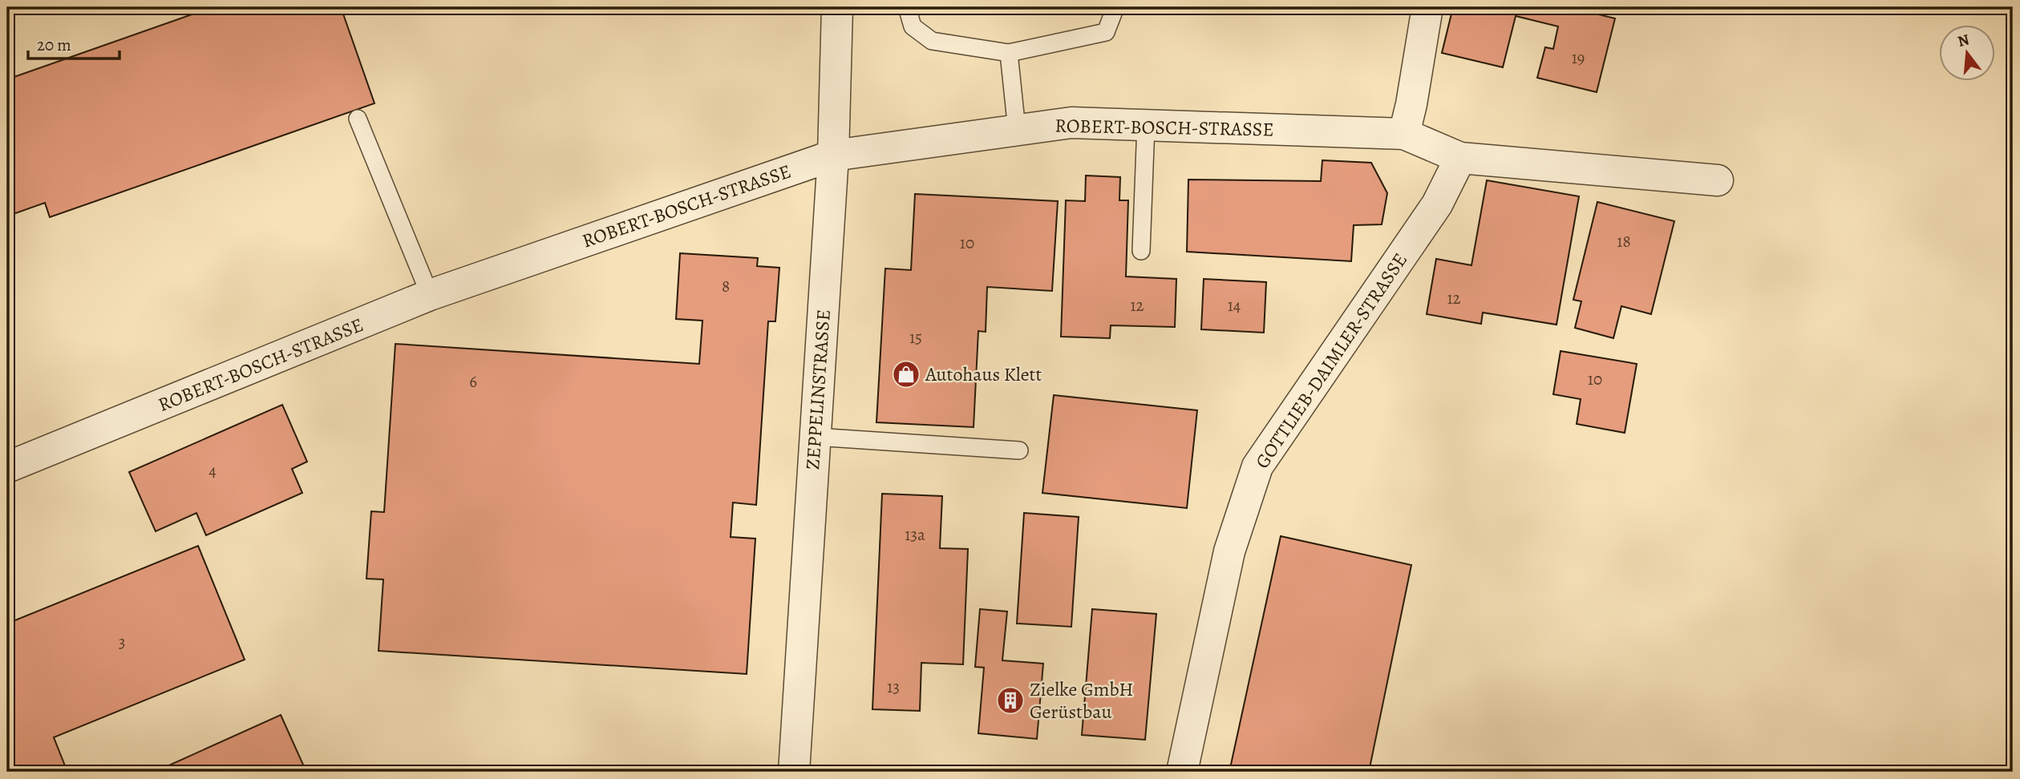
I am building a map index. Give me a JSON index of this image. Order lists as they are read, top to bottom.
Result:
{
  "streets": {
    "street": ["ROBERT-BOSCH-STRASSE", "GOTTLIEB-DAIMLER-STRASSE", "ZEPPELINSTRASSE"]
  },
  "crossings": [
    ["ROBERT-BOSCH-STRASSE", "GOTTLIEB-DAIMLER-STRASSE"],
    ["ROBERT-BOSCH-STRASSE", "ZEPPELINSTRASSE"]
  ],
  "places": {
    "shop": ["Autohaus Klett"],
    "building": ["Zielke GmbH Gerüstbau"]
  },
  "house_numbers": [
    "19",
    "18",
    "10",
    "8",
    "12",
    "12",
    "14",
    "15",
    "10",
    "6",
    "4",
    "13a",
    "3",
    "13"
  ],
  "scale_bar": "20 m",
  "north": "top"
}
